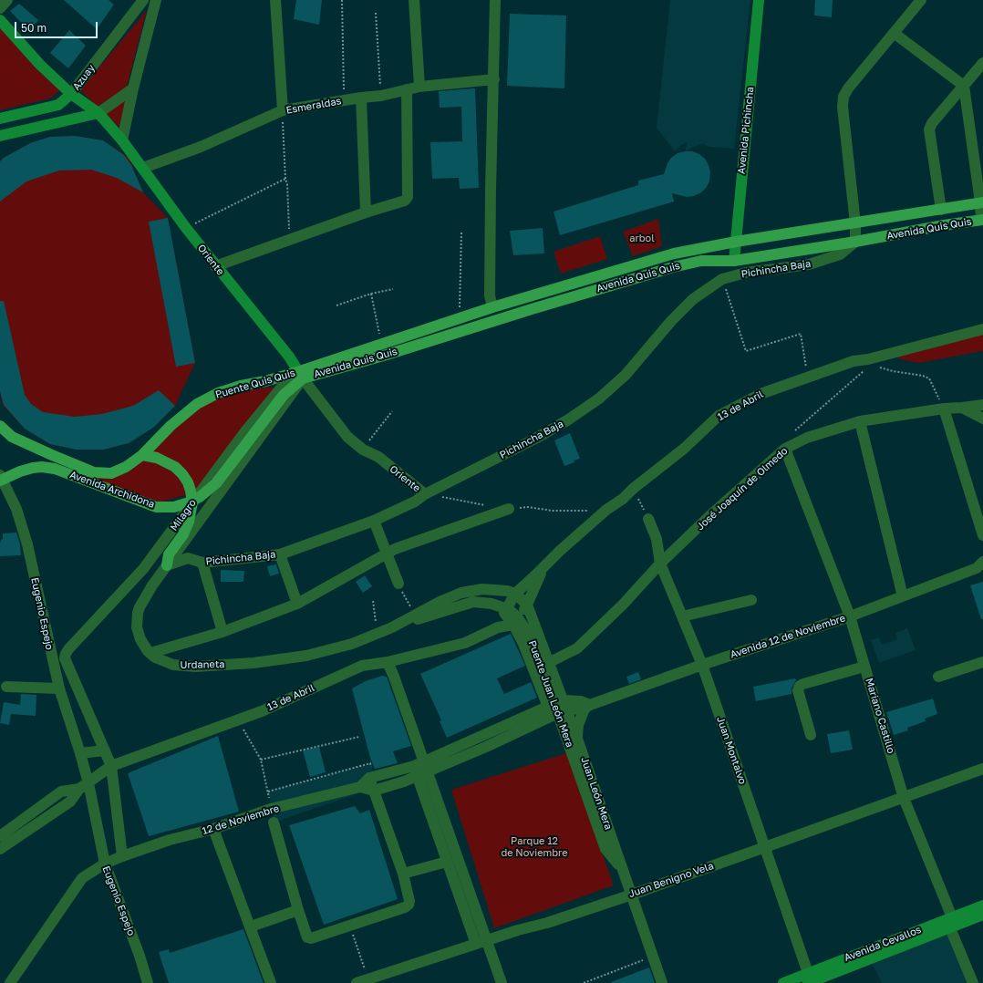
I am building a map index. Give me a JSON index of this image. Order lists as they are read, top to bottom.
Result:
{
  "streets": {
    "main road": [
      "Azuay",
      "Avenida Pichincha",
      "Avenida Quis Quis",
      "Oriente",
      "Puente Quis Quis",
      "Avenida Archidona",
      "Avenida Cevallos"
    ],
    "street": [
      "Esmeraldas",
      "Pichincha Baja",
      "13 de Abril",
      "José Joaquín de Olmedo",
      "Milagro",
      "Eugenio Espejo",
      "Avenida 12 de Noviembre",
      "Urdaneta",
      "Puente Juan León Mera",
      "Mariano Castillo",
      "Juan Montalvo",
      "Juan León Mera",
      "12 de Noviembre",
      "Juan Benigno Vela"
    ]
  },
  "crossings": [
    ["Azuay", "Oriente"],
    ["Esmeraldas", "Oriente"],
    ["Avenida Pichincha", "Avenida Quis Quis"],
    ["Avenida Quis Quis", "Oriente"],
    ["Avenida Quis Quis", "Pichincha Baja"],
    ["Avenida Quis Quis", "Puente Quis Quis"],
    ["Avenida Quis Quis", "Avenida Archidona"],
    ["Avenida Quis Quis", "Urdaneta"],
    ["Oriente", "Pichincha Baja"],
    ["Oriente", "Avenida Archidona"],
    ["Oriente", "Milagro"],
    ["Oriente", "Urdaneta"],
    ["Pichincha Baja", "Urdaneta"],
    ["13 de Abril", "Eugenio Espejo"],
    ["13 de Abril", "Urdaneta"],
    ["13 de Abril", "Puente Juan León Mera"],
    ["13 de Abril", "Juan León Mera"],
    ["José Joaquín de Olmedo", "Mariano Castillo"],
    ["José Joaquín de Olmedo", "Juan Montalvo"],
    ["José Joaquín de Olmedo", "Juan León Mera"],
    ["Avenida Archidona", "Urdaneta"],
    ["Eugenio Espejo", "12 de Noviembre"],
    ["Avenida 12 de Noviembre", "Mariano Castillo"],
    ["Avenida 12 de Noviembre", "Juan Montalvo"],
    ["Urdaneta", "Puente Juan León Mera"],
    ["Urdaneta", "Juan León Mera"],
    ["Puente Juan León Mera", "Juan León Mera"],
    ["Mariano Castillo", "Juan Benigno Vela"],
    ["Mariano Castillo", "Avenida Cevallos"],
    ["Juan Montalvo", "Juan Benigno Vela"],
    ["Juan Montalvo", "Avenida Cevallos"],
    ["Juan León Mera", "12 de Noviembre"],
    ["Juan León Mera", "Juan Benigno Vela"]
  ],
  "parks": ["arbol", "Parque 12 de Noviembre"],
  "scale_bar": "50 m"
}
